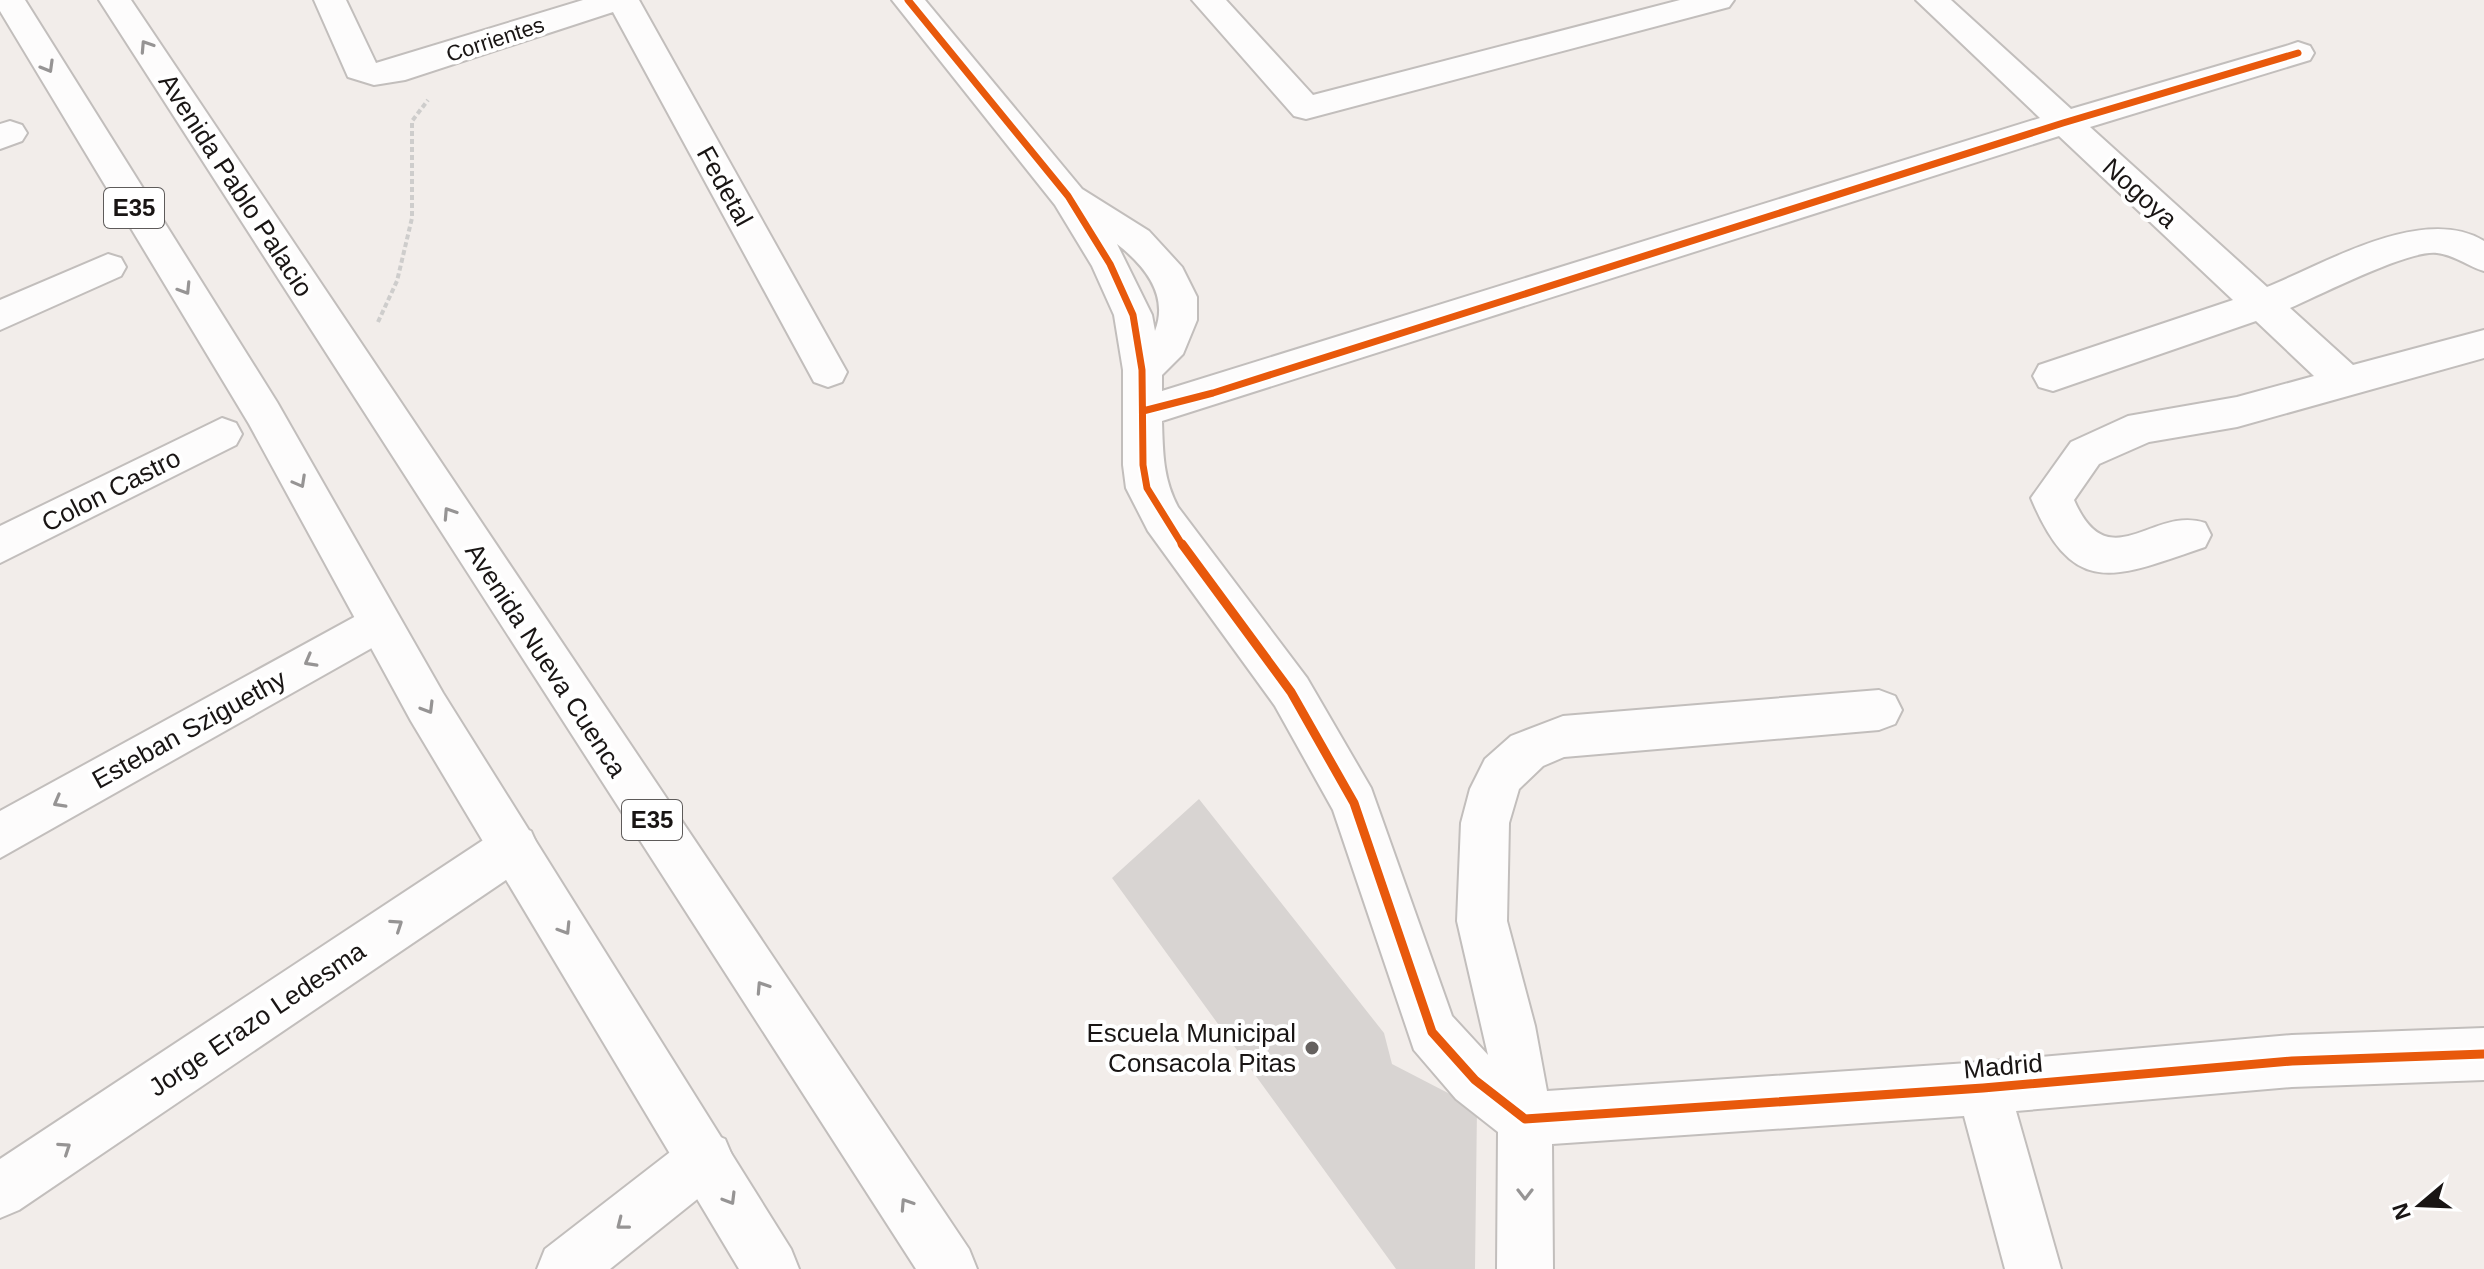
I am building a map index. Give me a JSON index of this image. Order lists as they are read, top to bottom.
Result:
{
  "streets": {
    "main road": [
      "Corrientes",
      "Avenida Pablo Palacio",
      "Fedetal",
      "Nogoya",
      "E35",
      "Colon Castro",
      "Avenida Nueva Cuenca",
      "Esteban Sziguethy",
      "Jorge Erazo Ledesma",
      "Madrid"
    ]
  },
  "crossings": [
    ["Avenida Pablo Palacio", "Avenida Nueva Cuenca"],
    ["E35", "Colon Castro"],
    ["E35", "Esteban Sziguethy"],
    ["E35", "Jorge Erazo Ledesma"]
  ],
  "one_way": ["Esteban Sziguethy", "Jorge Erazo Ledesma"],
  "places": ["Escuela Municipal Consacola Pitas"],
  "north": "left"
}
